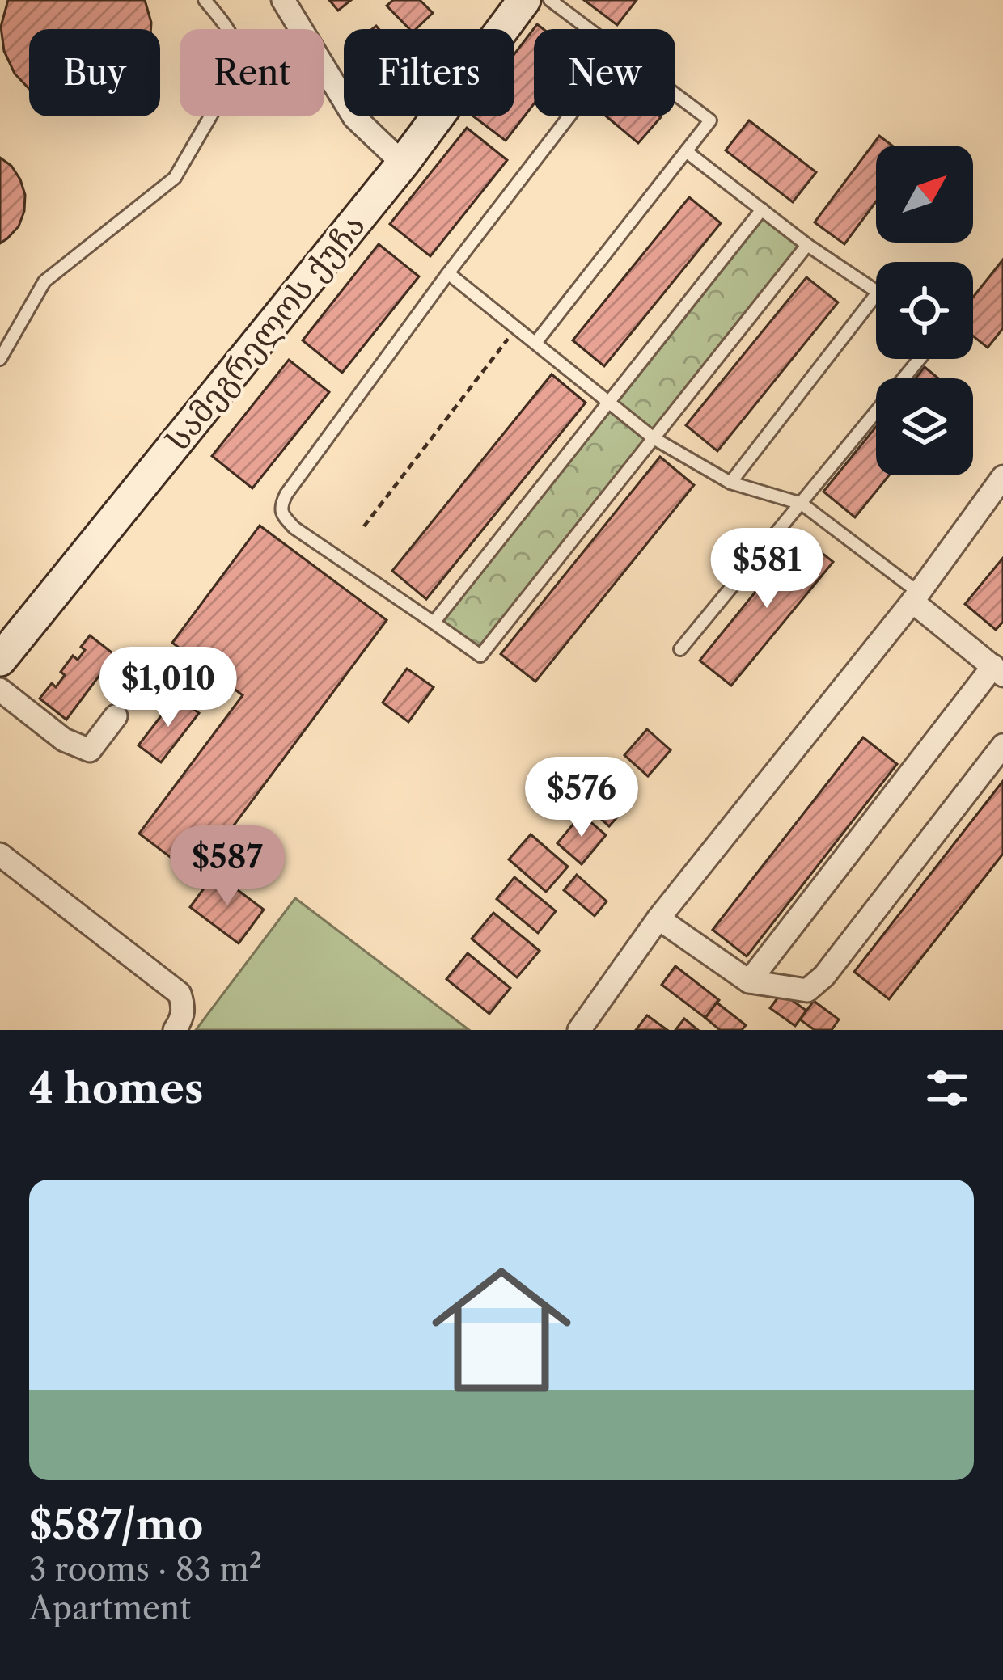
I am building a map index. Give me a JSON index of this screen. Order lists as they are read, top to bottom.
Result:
{
  "streets": {
    "main road": ["სამეგრელოს ქუჩა"]
  },
  "north": "top right",
  "page": {
    "chip": [
      "Buy",
      "Rent",
      "Filters",
      "New"
    ],
    "price": [
      "$581",
      "$1,010",
      "$576",
      "$587"
    ],
    "heading": "4 homes",
    "list": [
      {
        "name": "$587/mo",
        "note": "3 rooms · 83 m² · Apartment"
      }
    ]
  }
}
